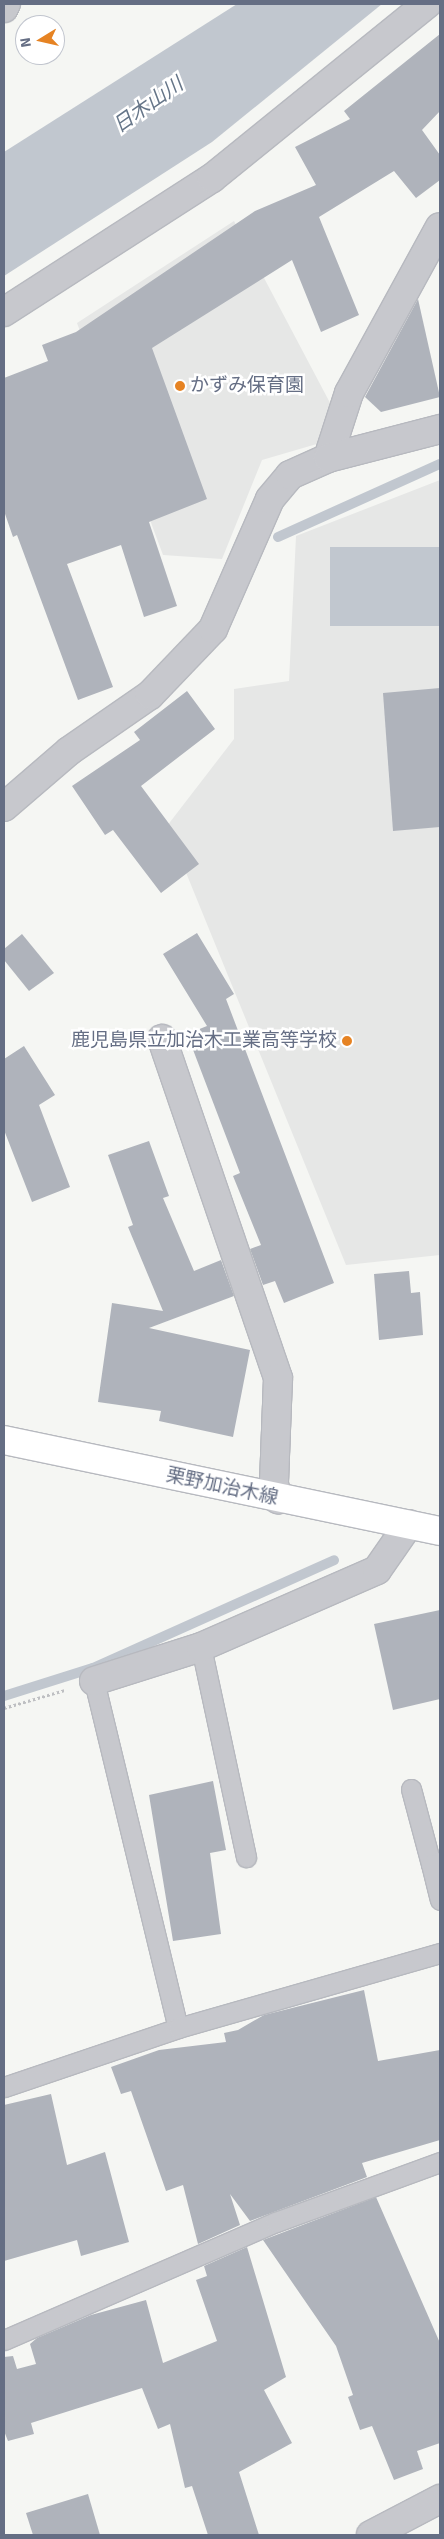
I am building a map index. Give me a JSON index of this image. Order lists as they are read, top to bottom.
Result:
{
  "streets": {
    "main road": ["栗野加治木線"]
  },
  "water": ["日木山川"],
  "places": ["かずみ保育園", "鹿児島県立加治木工業高等学校"],
  "north": "left"
}
